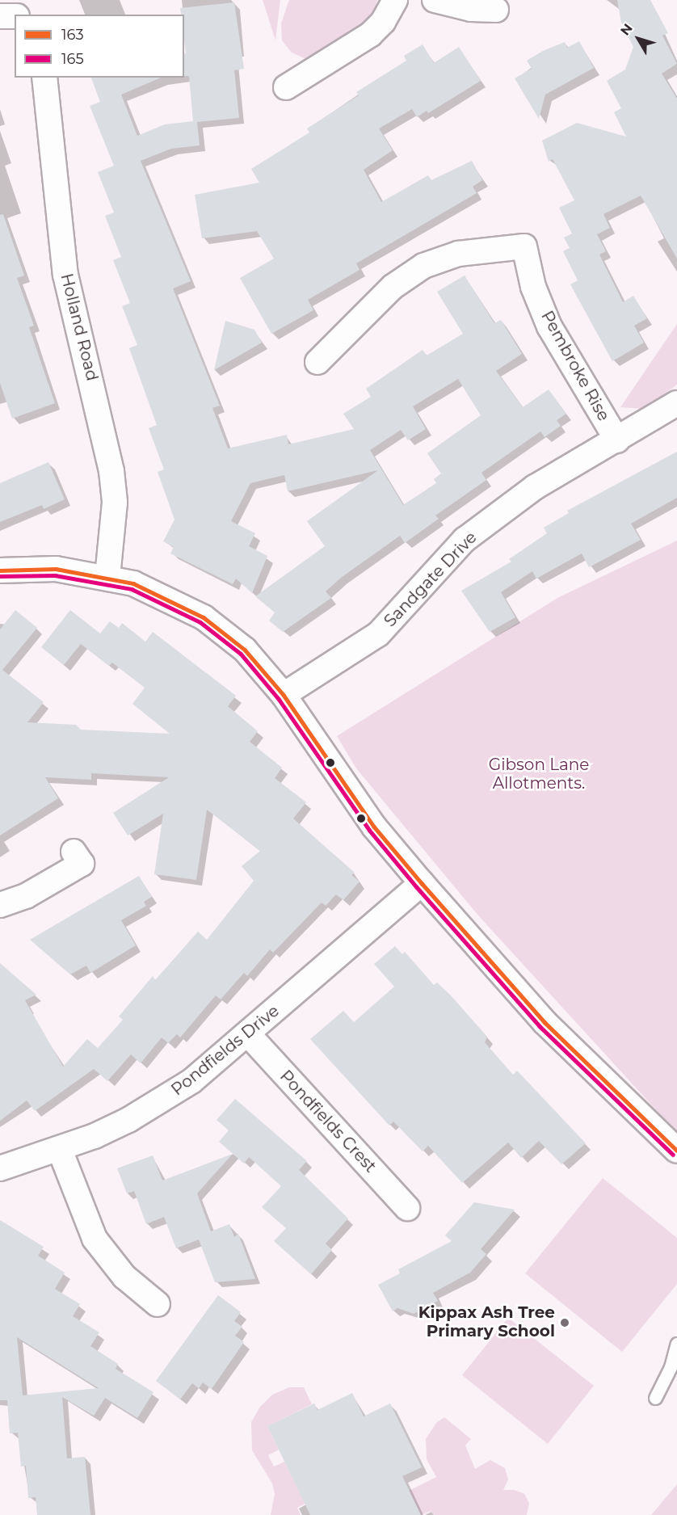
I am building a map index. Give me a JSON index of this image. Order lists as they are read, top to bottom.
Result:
{
  "streets": {
    "street": [
      "Holland Road",
      "Pembroke Rise",
      "Sandgate Drive",
      "Pondfields Drive",
      "Pondfields Crest"
    ]
  },
  "crossings": [
    ["Pembroke Rise", "Sandgate Drive"],
    ["Pondfields Drive", "Pondfields Crest"]
  ],
  "parks": ["Gibson Lane Allotments."],
  "places": ["Kippax Ash Tree Primary School"],
  "lines": ["transit line 163", "transit line 165"],
  "legend": ["163", "165"],
  "north": "top left"
}
